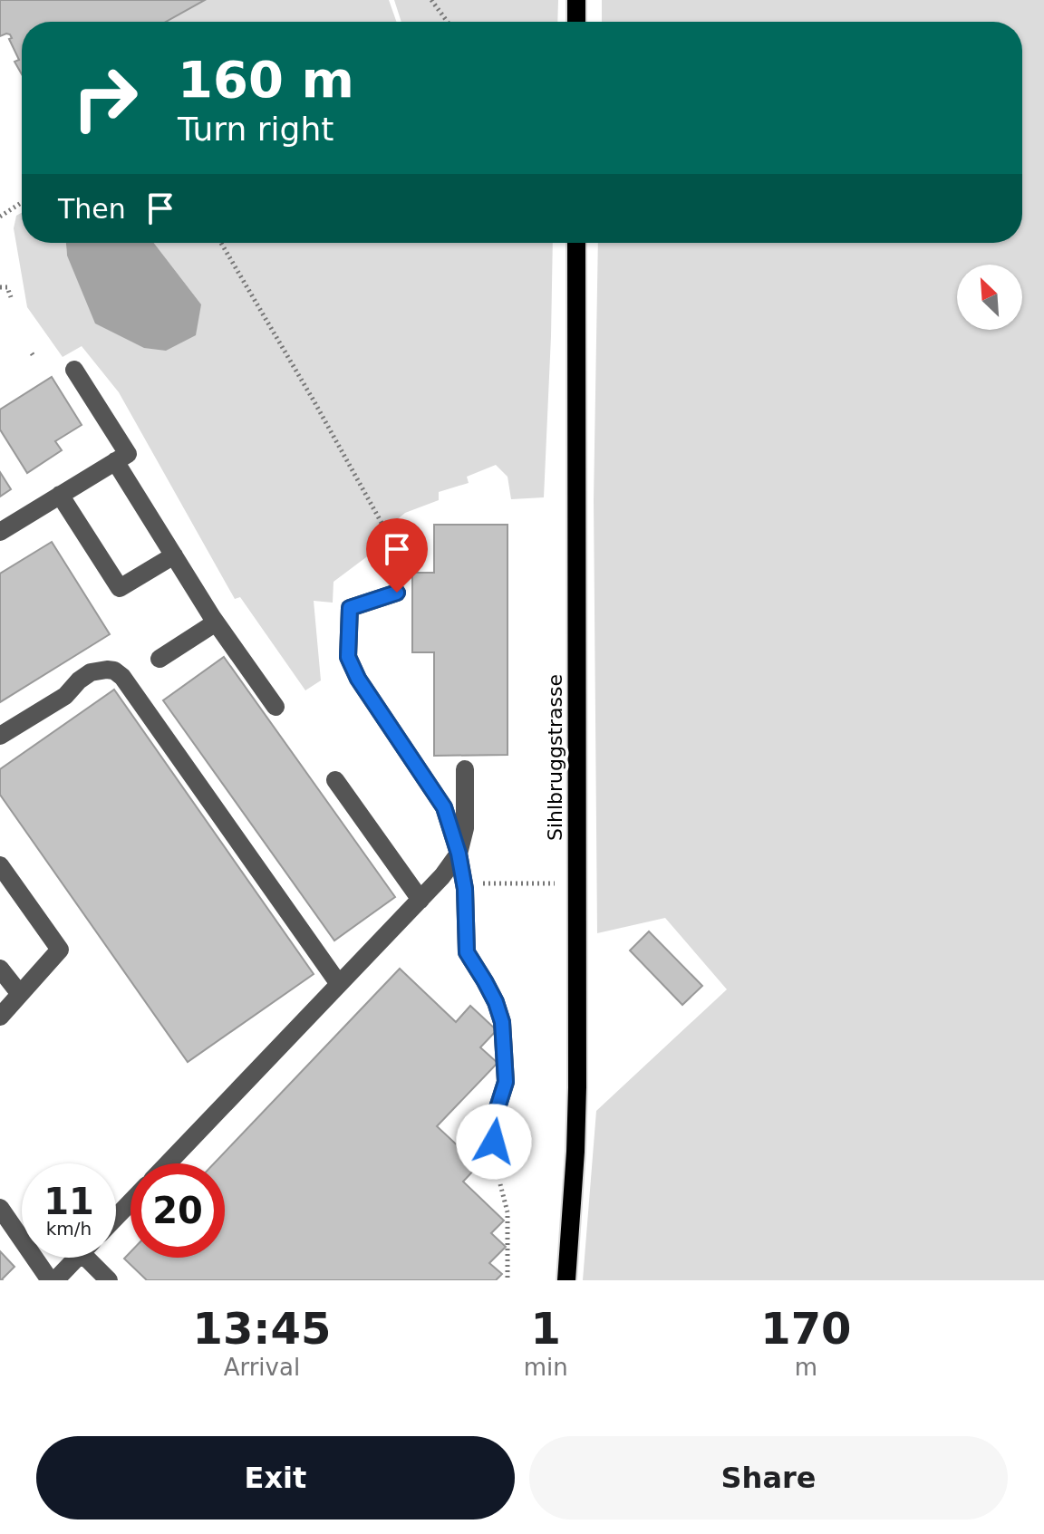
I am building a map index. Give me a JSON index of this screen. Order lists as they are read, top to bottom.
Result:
{
  "streets": {
    "main road": ["Sihlbruggstrasse"]
  },
  "north": "top left",
  "page": {
    "turn": ["160 m", "Turn right"],
    "then": "Then",
    "speed": "11 km/h",
    "limit": "20",
    "eta": [
      "13:45",
      "Arrival",
      "1",
      "min",
      "170",
      "m"
    ],
    "buttons": ["Exit", "Share"]
  }
}
